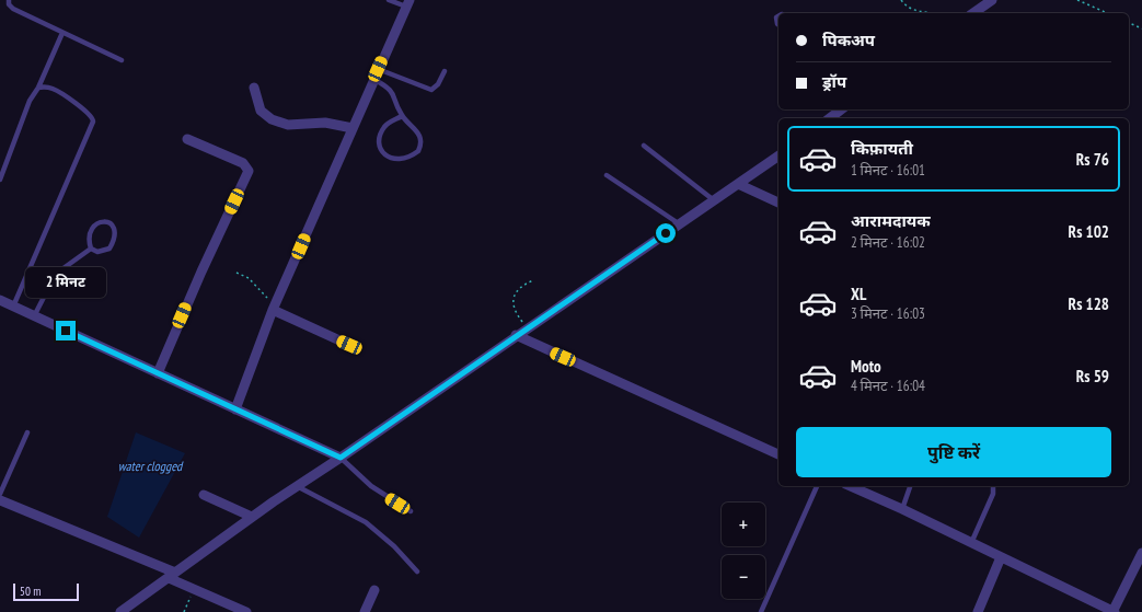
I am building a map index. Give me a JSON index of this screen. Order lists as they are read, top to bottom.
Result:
{
  "water": ["water clogged"],
  "scale_bar": "50 m",
  "page": {
    "banner": ["पिकअप", "ड्रॉप"],
    "list": [
      {
        "name": "किफ़ायती",
        "note": "1 मिनट · 16:01",
        "value": "Rs 76"
      },
      {
        "name": "आरामदायक",
        "note": "2 मिनट · 16:02",
        "value": "Rs 102"
      },
      {
        "name": "XL",
        "note": "3 मिनट · 16:03",
        "value": "Rs 128"
      },
      {
        "name": "Moto",
        "note": "4 मिनट · 16:04",
        "value": "Rs 59"
      }
    ],
    "bubble": "2 मिनट",
    "buttons": "पुष्टि करें",
    "map_buttons": ["+", "−"],
    "scale": "50 m"
  }
}
